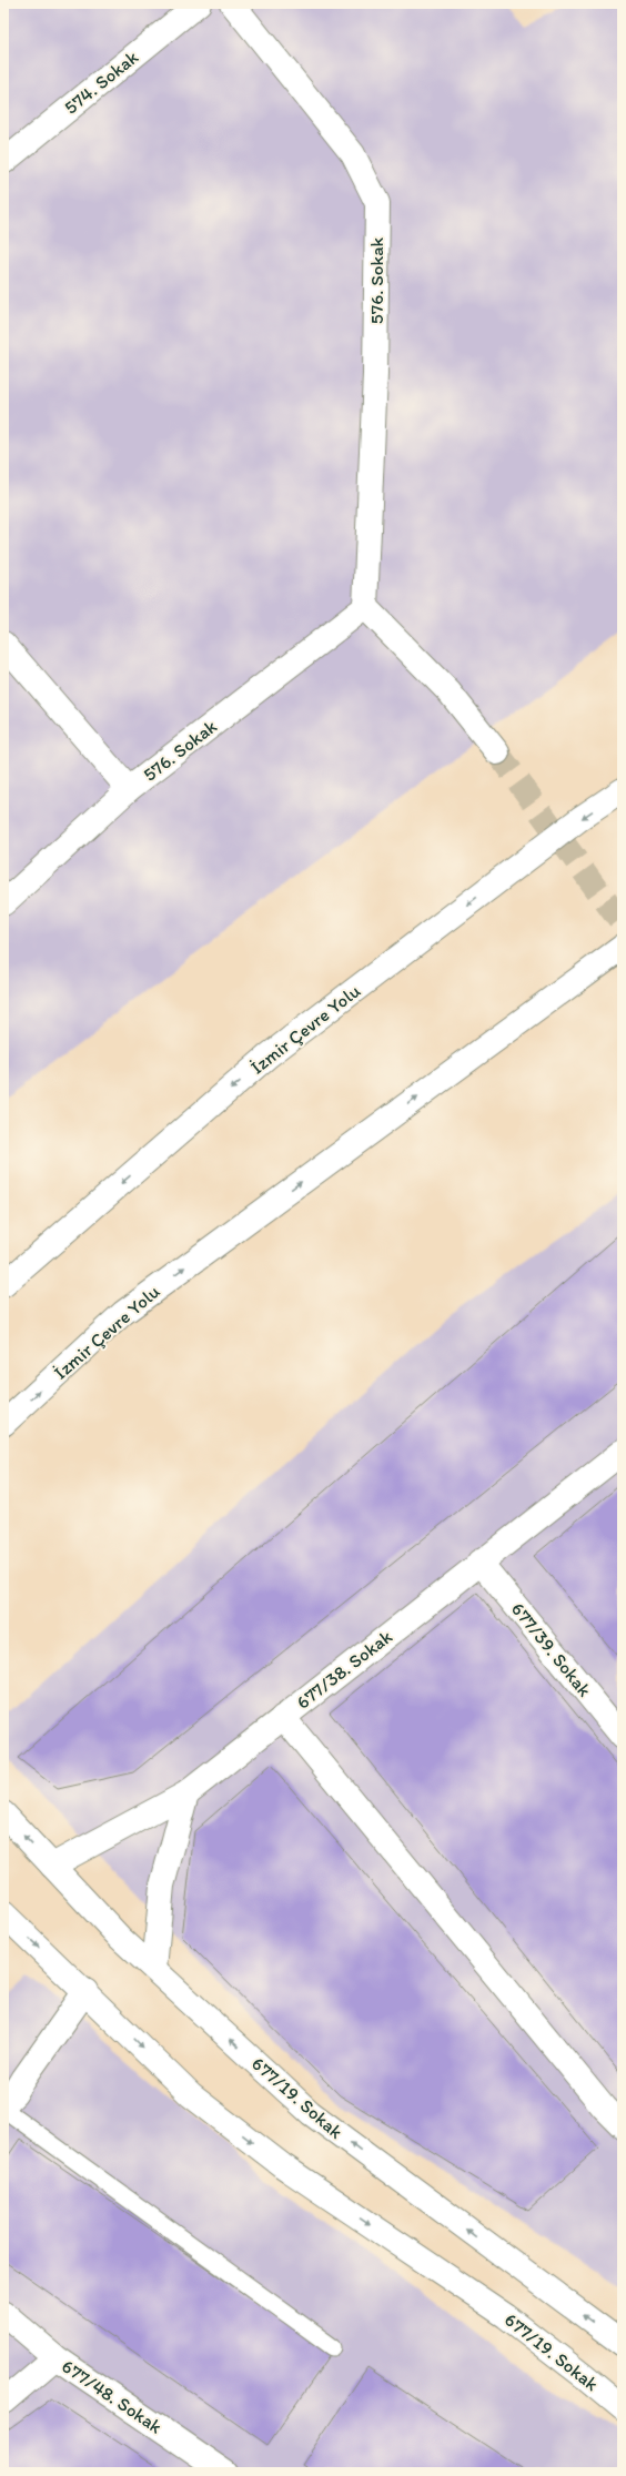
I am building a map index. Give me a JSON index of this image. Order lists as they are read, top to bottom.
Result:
{
  "streets": {
    "main road": [
      "574. Sokak",
      "576. Sokak",
      "İzmir Çevre Yolu",
      "677/39. Sokak",
      "677/38. Sokak",
      "677/19. Sokak",
      "677/48. Sokak"
    ]
  },
  "crossings": [
    ["677/39. Sokak", "677/38. Sokak"],
    ["677/38. Sokak", "677/19. Sokak"]
  ]
}
